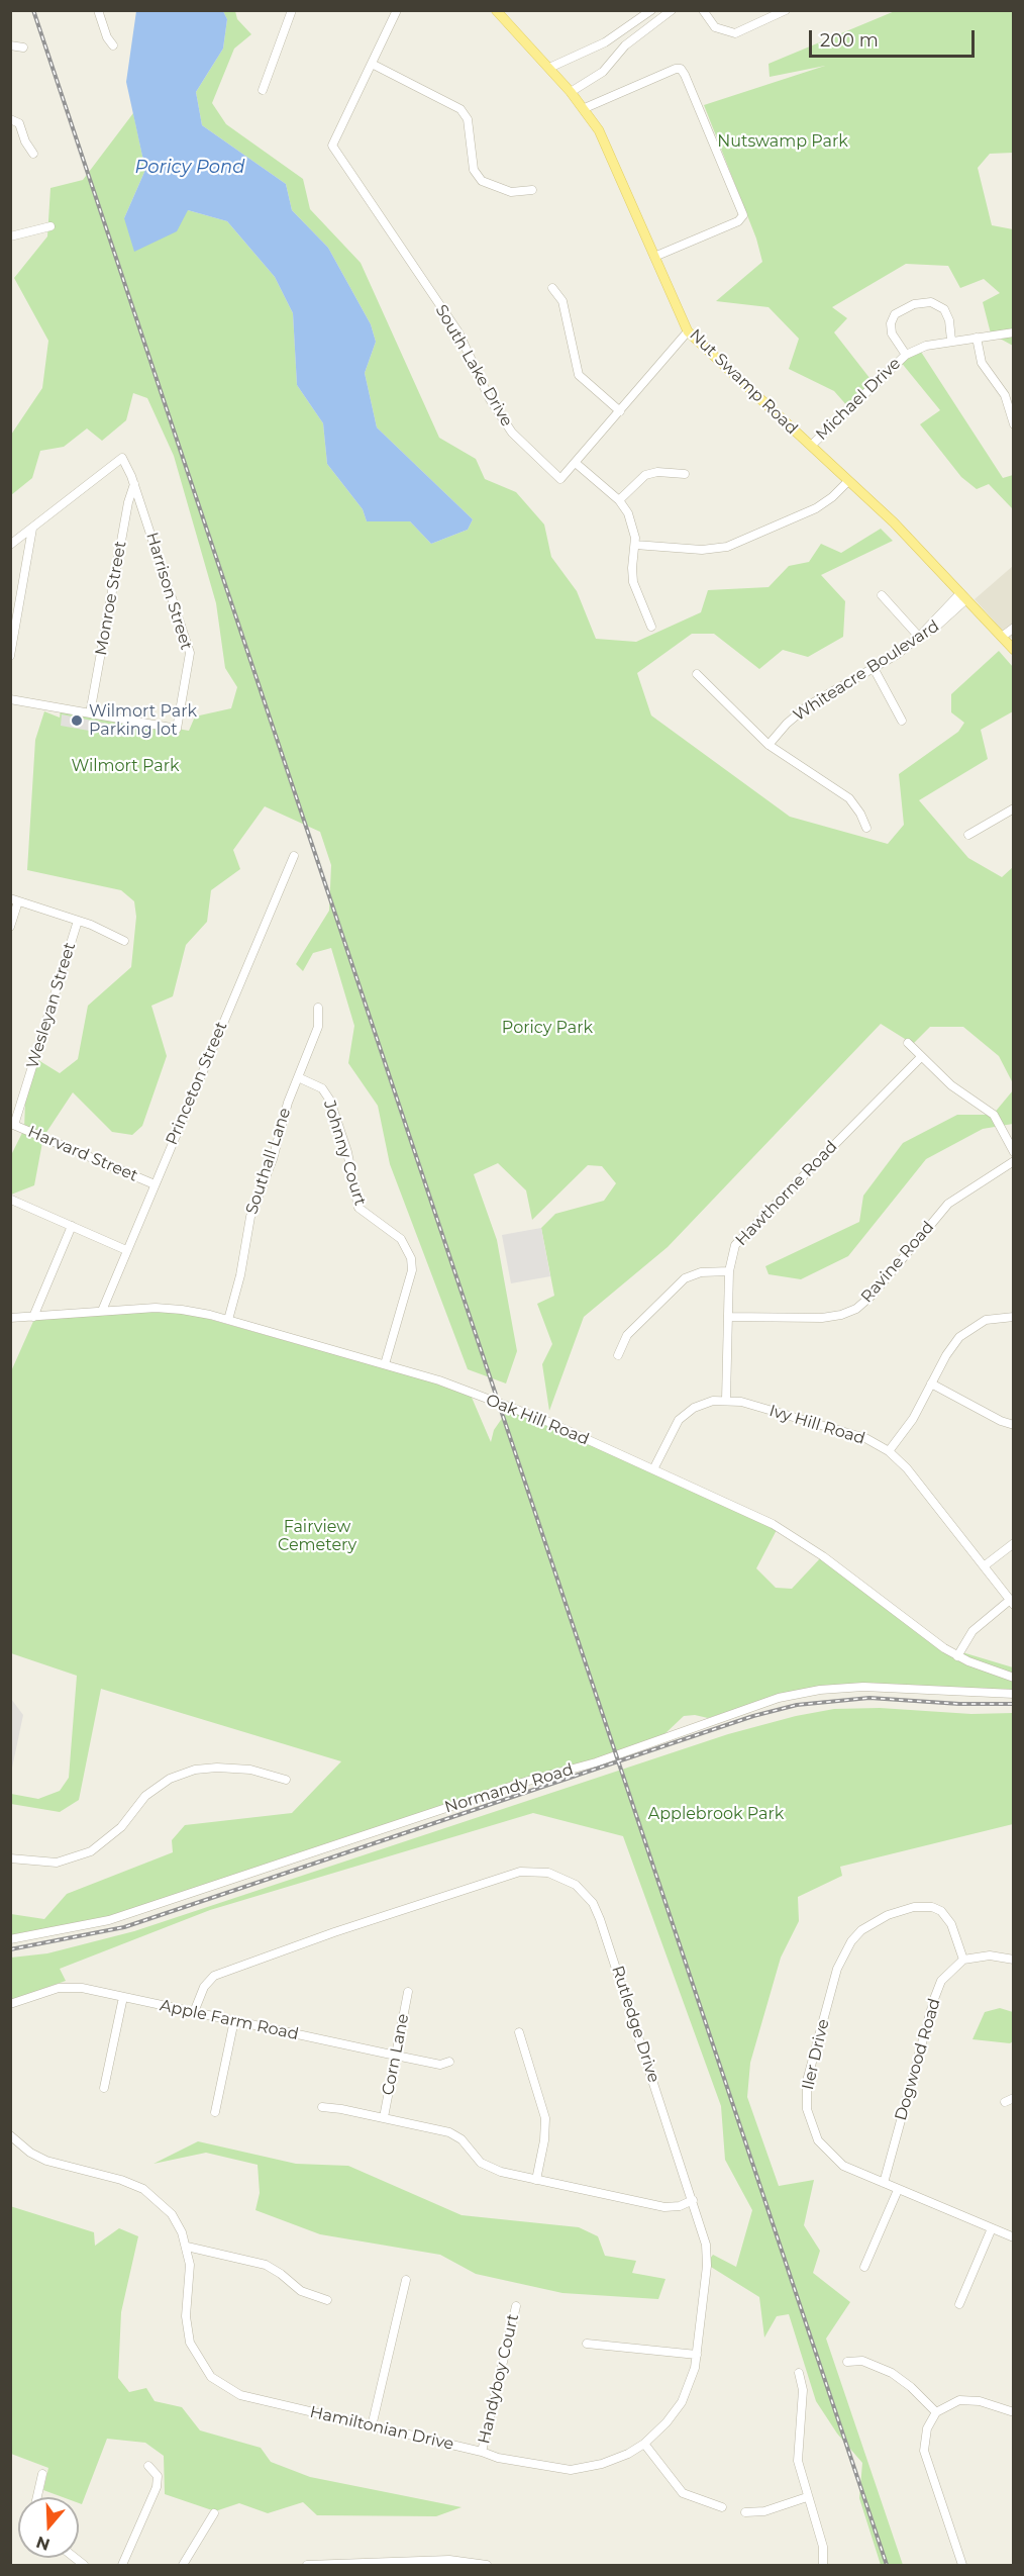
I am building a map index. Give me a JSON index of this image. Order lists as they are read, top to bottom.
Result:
{
  "streets": {
    "main road": ["Nut Swamp Road"],
    "street": [
      "South Lake Drive",
      "Michael Drive",
      "Harrison Street",
      "Monroe Street",
      "Whiteacre Boulevard",
      "Wesleyan Street",
      "Princeton Street",
      "Johnny Court",
      "Harvard Street",
      "Southall Lane",
      "Hawthorne Road",
      "Ravine Road",
      "Oak Hill Road",
      "Ivy Hill Road",
      "Normandy Road",
      "Apple Farm Road",
      "Rutledge Drive",
      "Corn Lane",
      "Iler Drive",
      "Dogwood Road",
      "Handyboy Court",
      "Hamiltonian Drive"
    ]
  },
  "crossings": [
    ["South Lake Drive", "Nut Swamp Road"],
    ["Nut Swamp Road", "Michael Drive"],
    ["Nut Swamp Road", "Whiteacre Boulevard"],
    ["Harrison Street", "Monroe Street"],
    ["Wesleyan Street", "Harvard Street"],
    ["Princeton Street", "Harvard Street"],
    ["Princeton Street", "Oak Hill Road"],
    ["Johnny Court", "Southall Lane"],
    ["Johnny Court", "Oak Hill Road"],
    ["Southall Lane", "Oak Hill Road"],
    ["Hawthorne Road", "Ravine Road"],
    ["Hawthorne Road", "Ivy Hill Road"],
    ["Oak Hill Road", "Ivy Hill Road"],
    ["Apple Farm Road", "Rutledge Drive"],
    ["Apple Farm Road", "Corn Lane"],
    ["Rutledge Drive", "Hamiltonian Drive"],
    ["Iler Drive", "Dogwood Road"],
    ["Handyboy Court", "Hamiltonian Drive"]
  ],
  "water": ["Poricy Pond"],
  "parks": [
    "Nutswamp Park",
    "Wilmort Park",
    "Poricy Park",
    "Fairview Cemetery",
    "Applebrook Park"
  ],
  "places": ["Wilmort Park Parking lot"],
  "scale_bar": "200 m",
  "north": "bottom"
}
